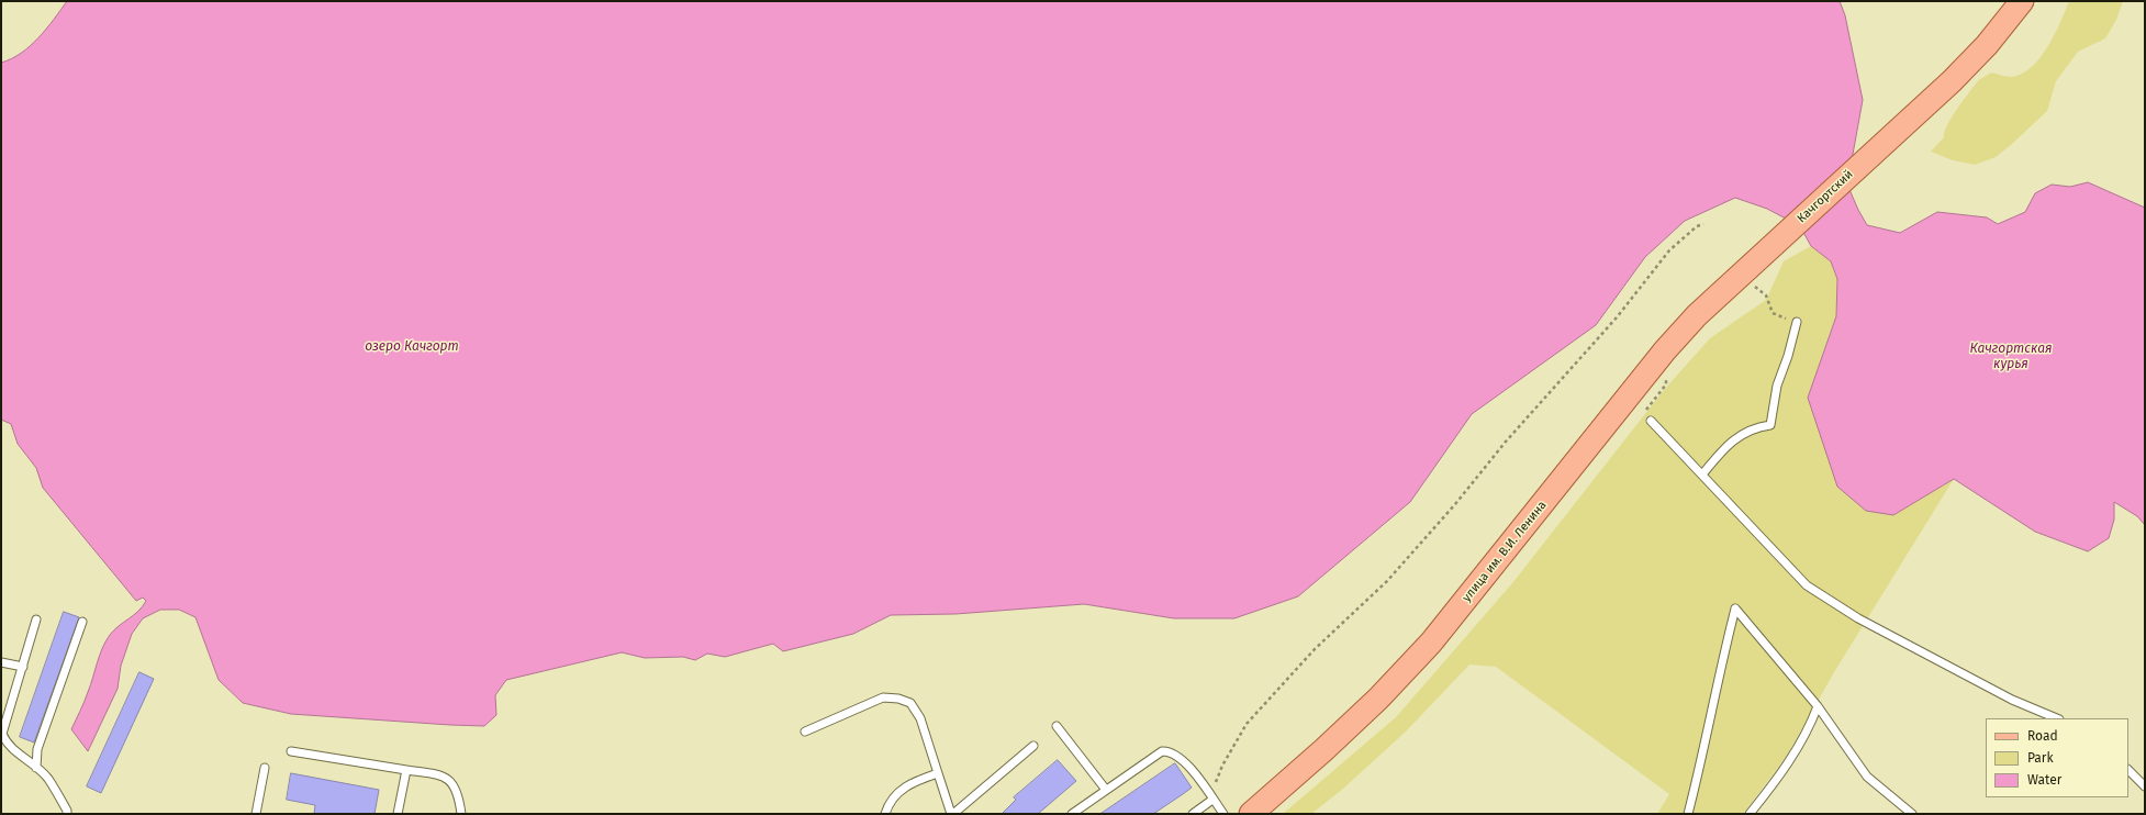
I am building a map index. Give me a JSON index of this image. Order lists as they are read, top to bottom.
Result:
{
  "streets": {
    "main road": ["Качгортский", "улица им. В.И. Ленина"]
  },
  "crossings": [
    ["Качгортский", "улица им. В.И. Ленина"]
  ],
  "water": ["озеро Качгорт", "Качгортская курья"],
  "legend": ["Road", "Park", "Water"]
}
